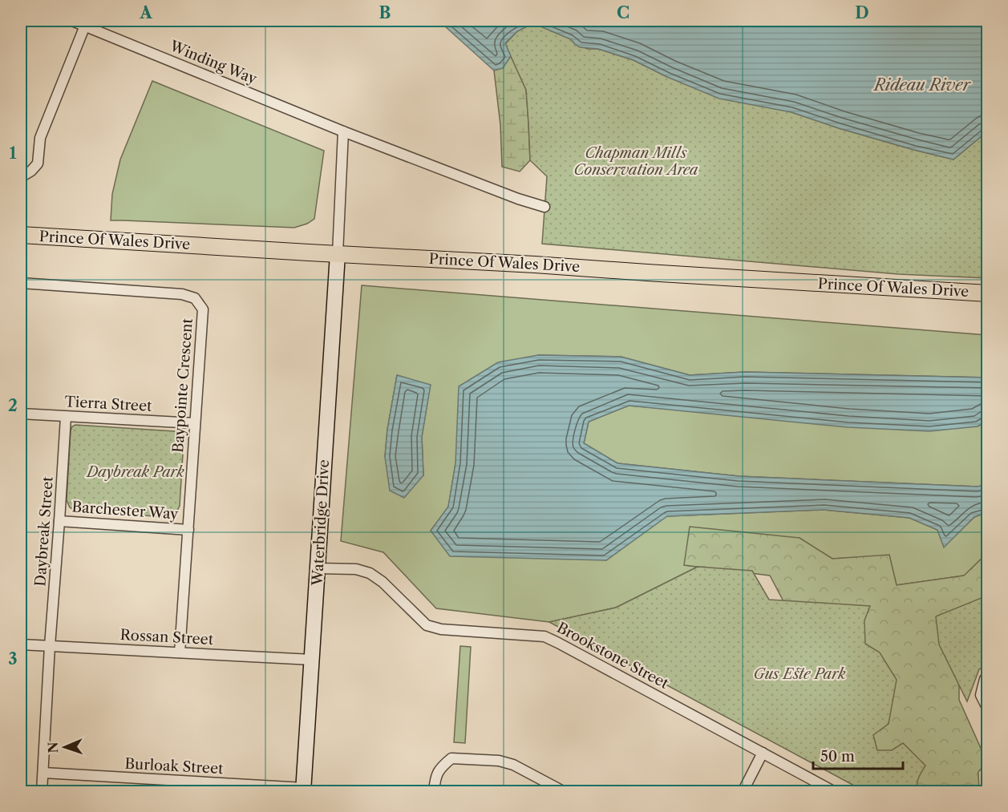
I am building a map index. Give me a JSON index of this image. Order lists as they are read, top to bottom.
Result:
{
  "streets": {
    "main road": ["Prince Of Wales Drive"],
    "street": [
      "Winding Way",
      "Baypointe Crescent",
      "Tierra Street",
      "Barchester Way",
      "Waterbridge Drive",
      "Daybreak Street",
      "Rossan Street",
      "Brookstone Street",
      "Burloak Street"
    ]
  },
  "crossings": [
    ["Prince Of Wales Drive", "Waterbridge Drive"],
    ["Baypointe Crescent", "Tierra Street"],
    ["Baypointe Crescent", "Barchester Way"],
    ["Baypointe Crescent", "Rossan Street"],
    ["Tierra Street", "Daybreak Street"],
    ["Barchester Way", "Daybreak Street"],
    ["Waterbridge Drive", "Rossan Street"],
    ["Waterbridge Drive", "Brookstone Street"],
    ["Waterbridge Drive", "Burloak Street"],
    ["Daybreak Street", "Rossan Street"],
    ["Daybreak Street", "Burloak Street"]
  ],
  "water": ["Rideau River"],
  "parks": ["Chapman Mills Conservation Area", "Daybreak Park", "Gus Este Park"],
  "scale_bar": "50 m",
  "north": "left",
  "grid": {
    "columns": [
      "A",
      "B",
      "C",
      "D"
    ],
    "rows": ["1", "2", "3"]
  }
}
